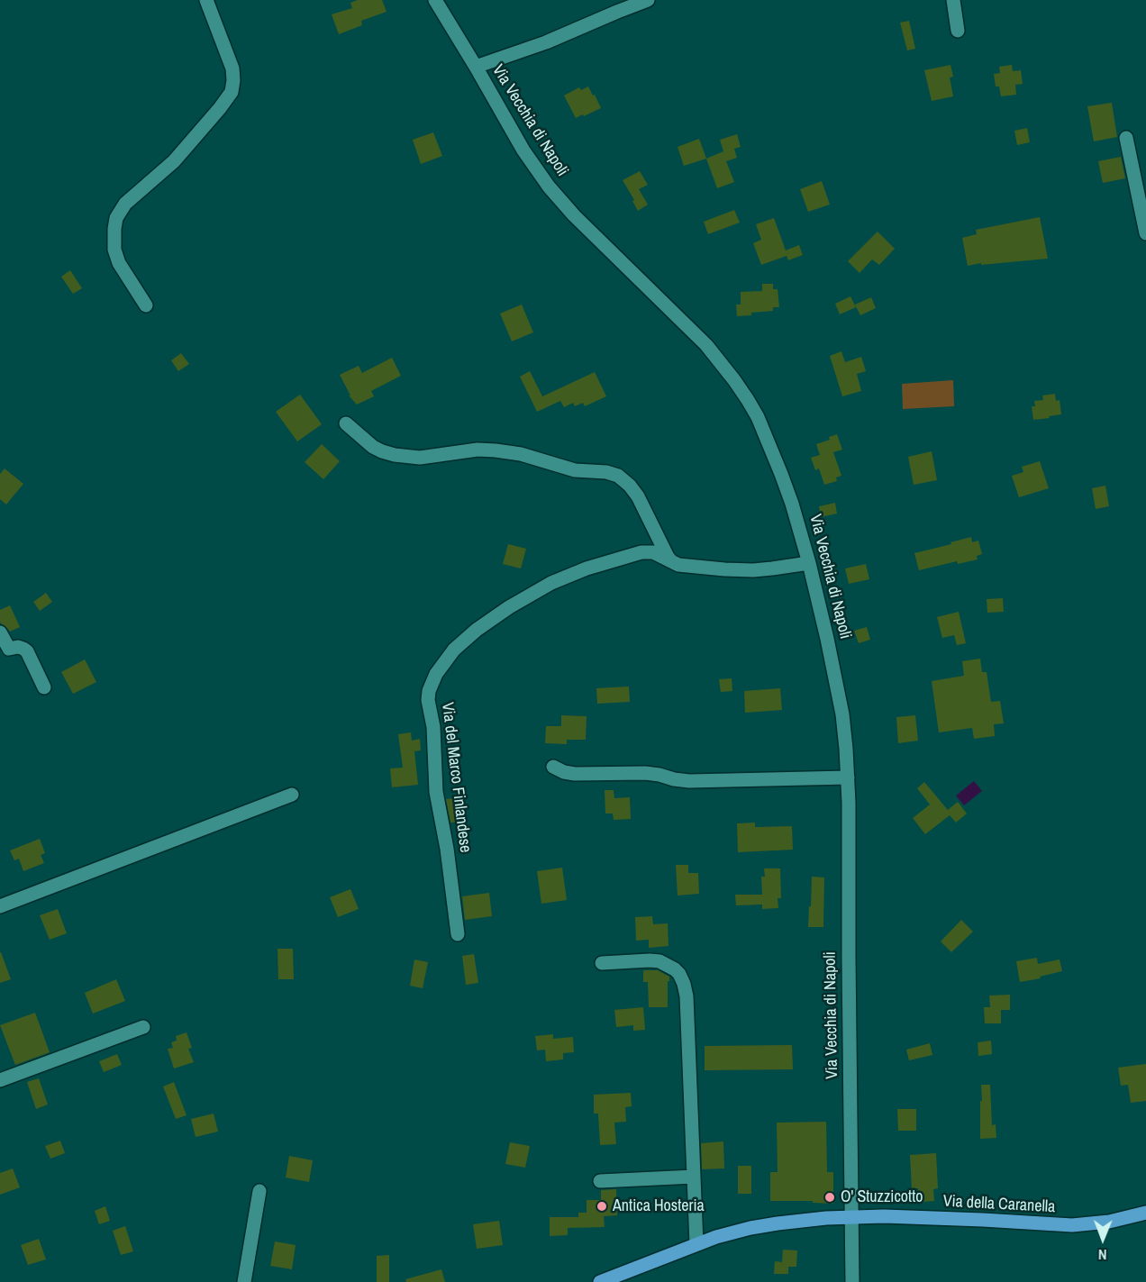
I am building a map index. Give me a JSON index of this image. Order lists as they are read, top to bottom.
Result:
{
  "streets": {
    "main road": ["Via della Caranella"],
    "street": ["Via Vecchia di Napoli", "Via del Marco Finlandese"]
  },
  "crossings": [
    ["Via Vecchia di Napoli", "Via del Marco Finlandese"],
    ["Via Vecchia di Napoli", "Via della Caranella"]
  ],
  "places": ["O' Stuzzicotto", "Antica Hosteria"],
  "north": "bottom"
}
